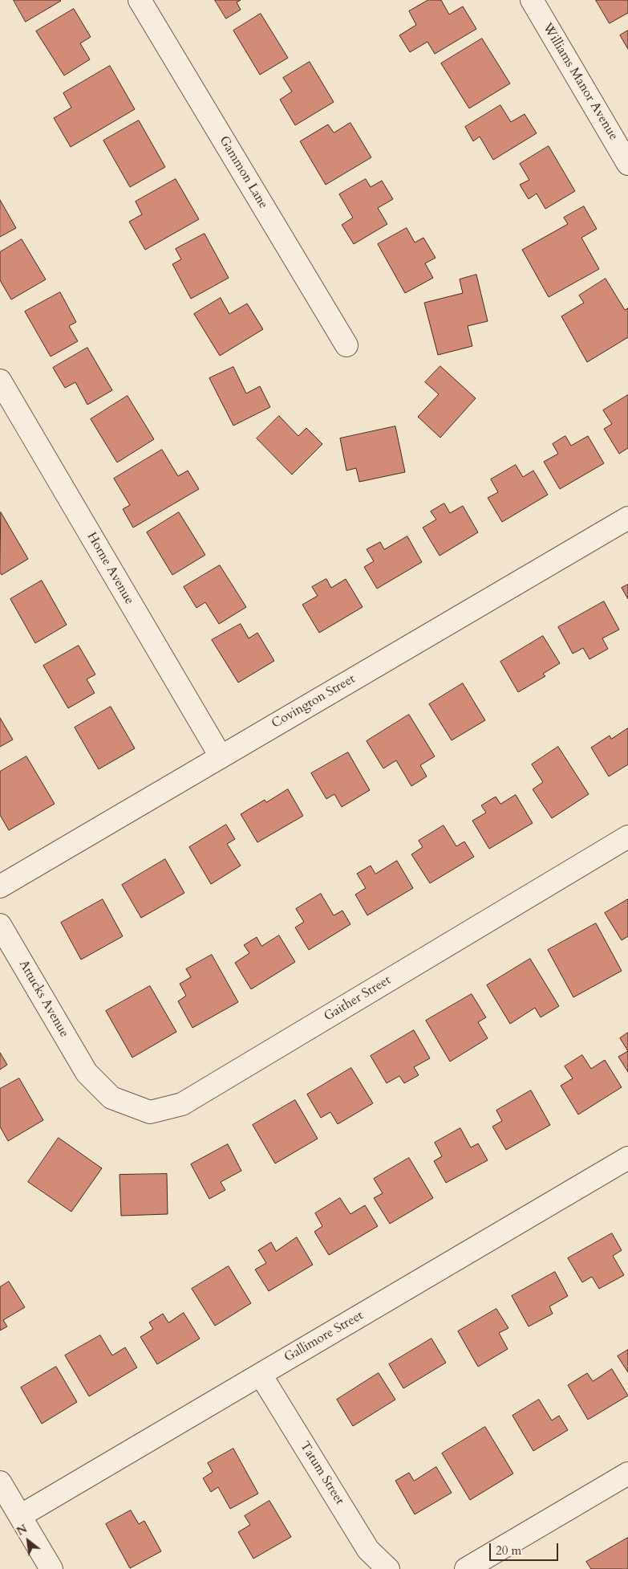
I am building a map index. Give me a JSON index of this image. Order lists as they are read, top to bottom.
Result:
{
  "streets": {
    "street": [
      "Williams Manor Avenue",
      "Gammon Lane",
      "Horne Avenue",
      "Covington Street",
      "Attucks Avenue",
      "Gaither Street",
      "Gallimore Street",
      "Tatum Street"
    ]
  },
  "crossings": [
    ["Horne Avenue", "Covington Street"],
    ["Attucks Avenue", "Gaither Street"],
    ["Gallimore Street", "Tatum Street"]
  ],
  "scale_bar": "20 m",
  "north": "top left"
}
